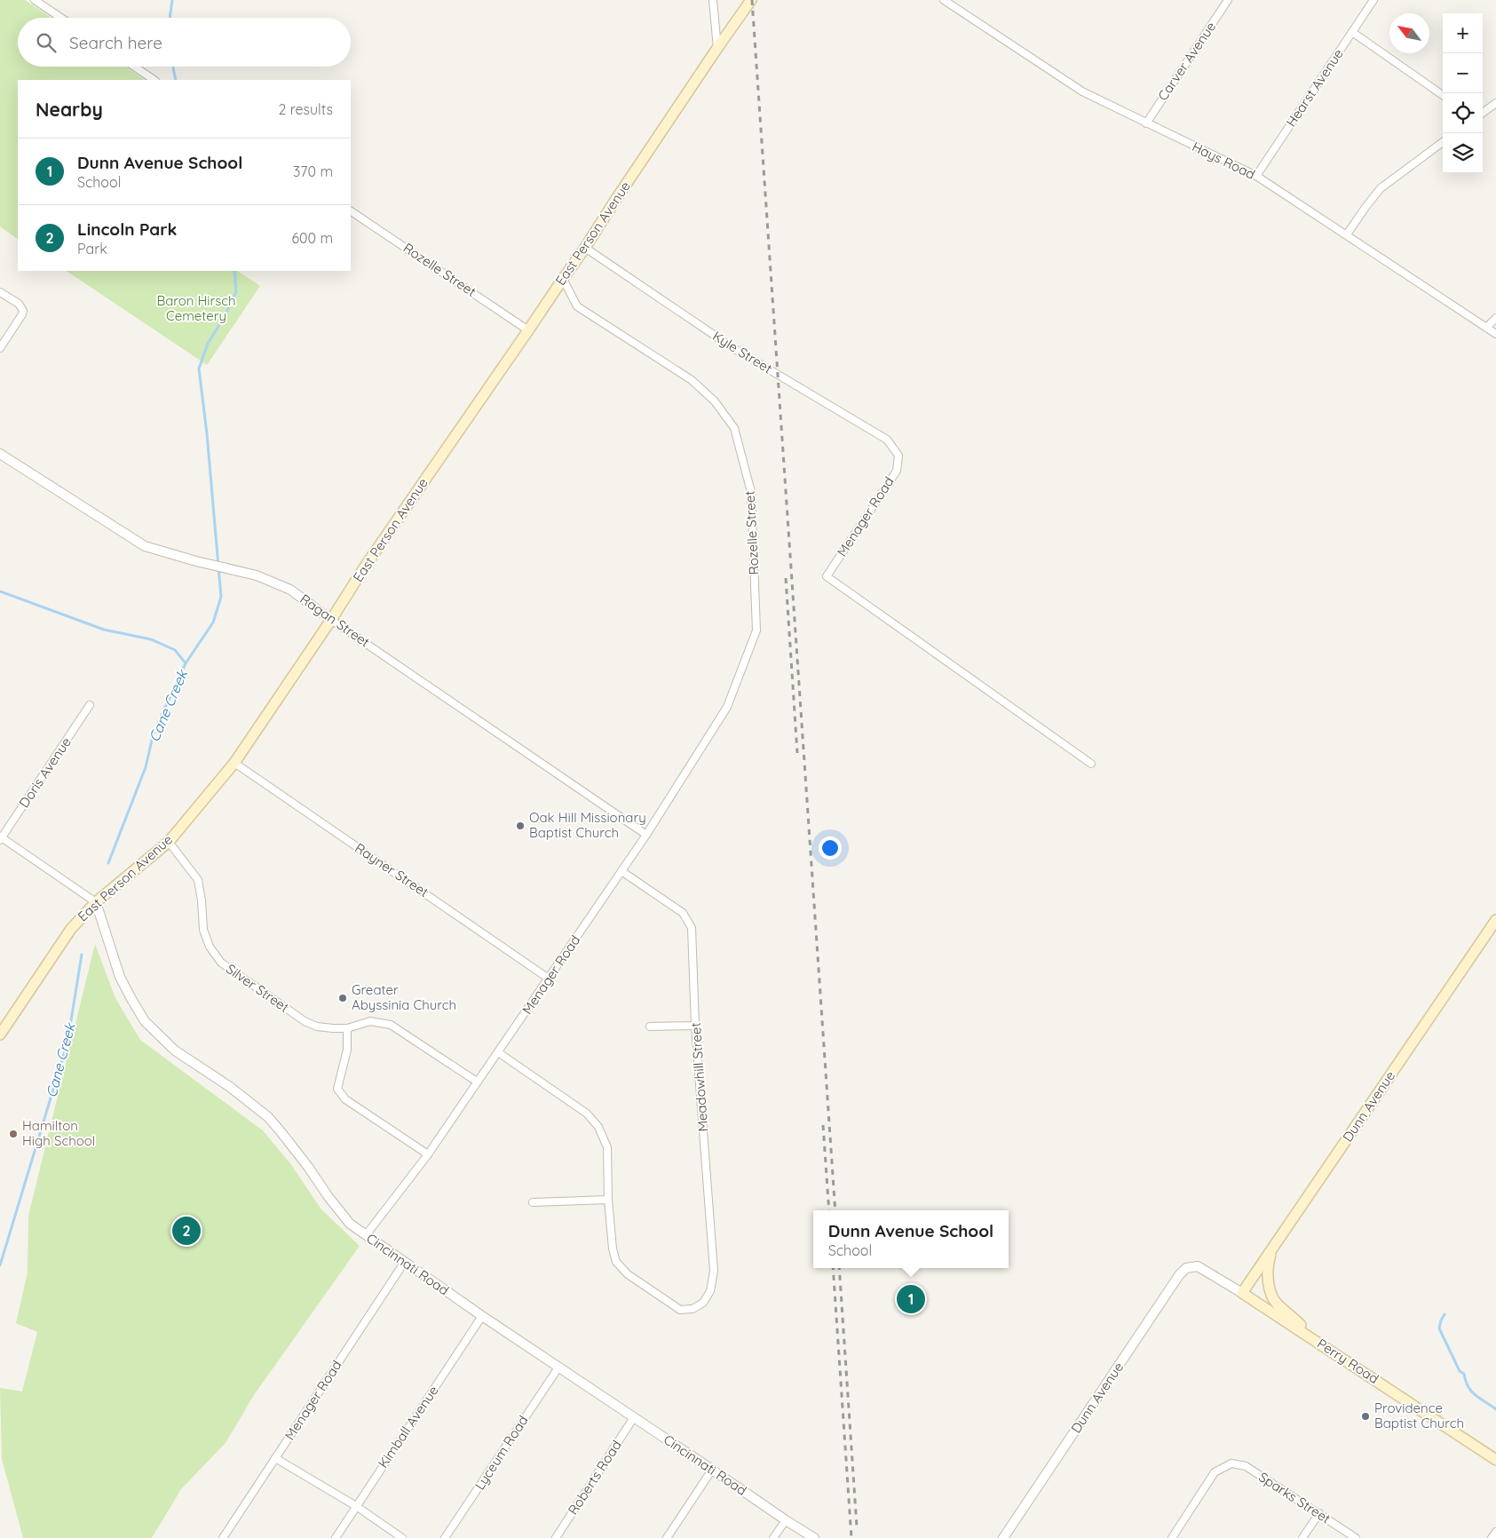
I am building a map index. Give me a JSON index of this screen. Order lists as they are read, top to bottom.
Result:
{
  "streets": {
    "main road": ["East Person Avenue", "Dunn Avenue", "Perry Road"],
    "street": [
      "Carver Avenue",
      "Hearst Avenue",
      "Hays Road",
      "Rozelle Street",
      "Kyle Street",
      "Menager Road",
      "Ragan Street",
      "Doris Avenue",
      "Rayner Street",
      "Silver Street",
      "Meadowhill Street",
      "Cincinnati Road",
      "Kimball Avenue",
      "Lyceum Road",
      "Roberts Road",
      "Sparks Street"
    ]
  },
  "crossings": [
    ["Carver Avenue", "Hays Road"],
    ["Hearst Avenue", "Hays Road"],
    ["East Person Avenue", "Rozelle Street"],
    ["East Person Avenue", "Kyle Street"],
    ["East Person Avenue", "Ragan Street"],
    ["East Person Avenue", "Rayner Street"],
    ["East Person Avenue", "Silver Street"],
    ["East Person Avenue", "Cincinnati Road"],
    ["Rozelle Street", "Menager Road"],
    ["Kyle Street", "Menager Road"],
    ["Menager Road", "Ragan Street"],
    ["Menager Road", "Rayner Street"],
    ["Menager Road", "Meadowhill Street"],
    ["Menager Road", "Cincinnati Road"],
    ["Dunn Avenue", "Perry Road"],
    ["Cincinnati Road", "Kimball Avenue"],
    ["Cincinnati Road", "Lyceum Road"],
    ["Cincinnati Road", "Roberts Road"]
  ],
  "water": ["Cane Creek"],
  "parks": ["Baron Hirsch Cemetery"],
  "places": [
    "Oak Hill Missionary Baptist Church",
    "Greater Abyssinia Church",
    "Hamilton High School",
    "Providence Baptist Church"
  ],
  "north": "top left",
  "page": {
    "map_buttons": ["+", "−"],
    "search": "Search here",
    "heading": ["Nearby", "2 results"],
    "list": [
      {
        "mark": "1",
        "name": "Dunn Avenue School",
        "note": "School",
        "value": "370 m"
      },
      {
        "mark": "2",
        "name": "Lincoln Park",
        "note": "Park",
        "value": "600 m"
      }
    ],
    "popup": ["Dunn Avenue School", "School"],
    "pins": ["2", "1"]
  }
}
